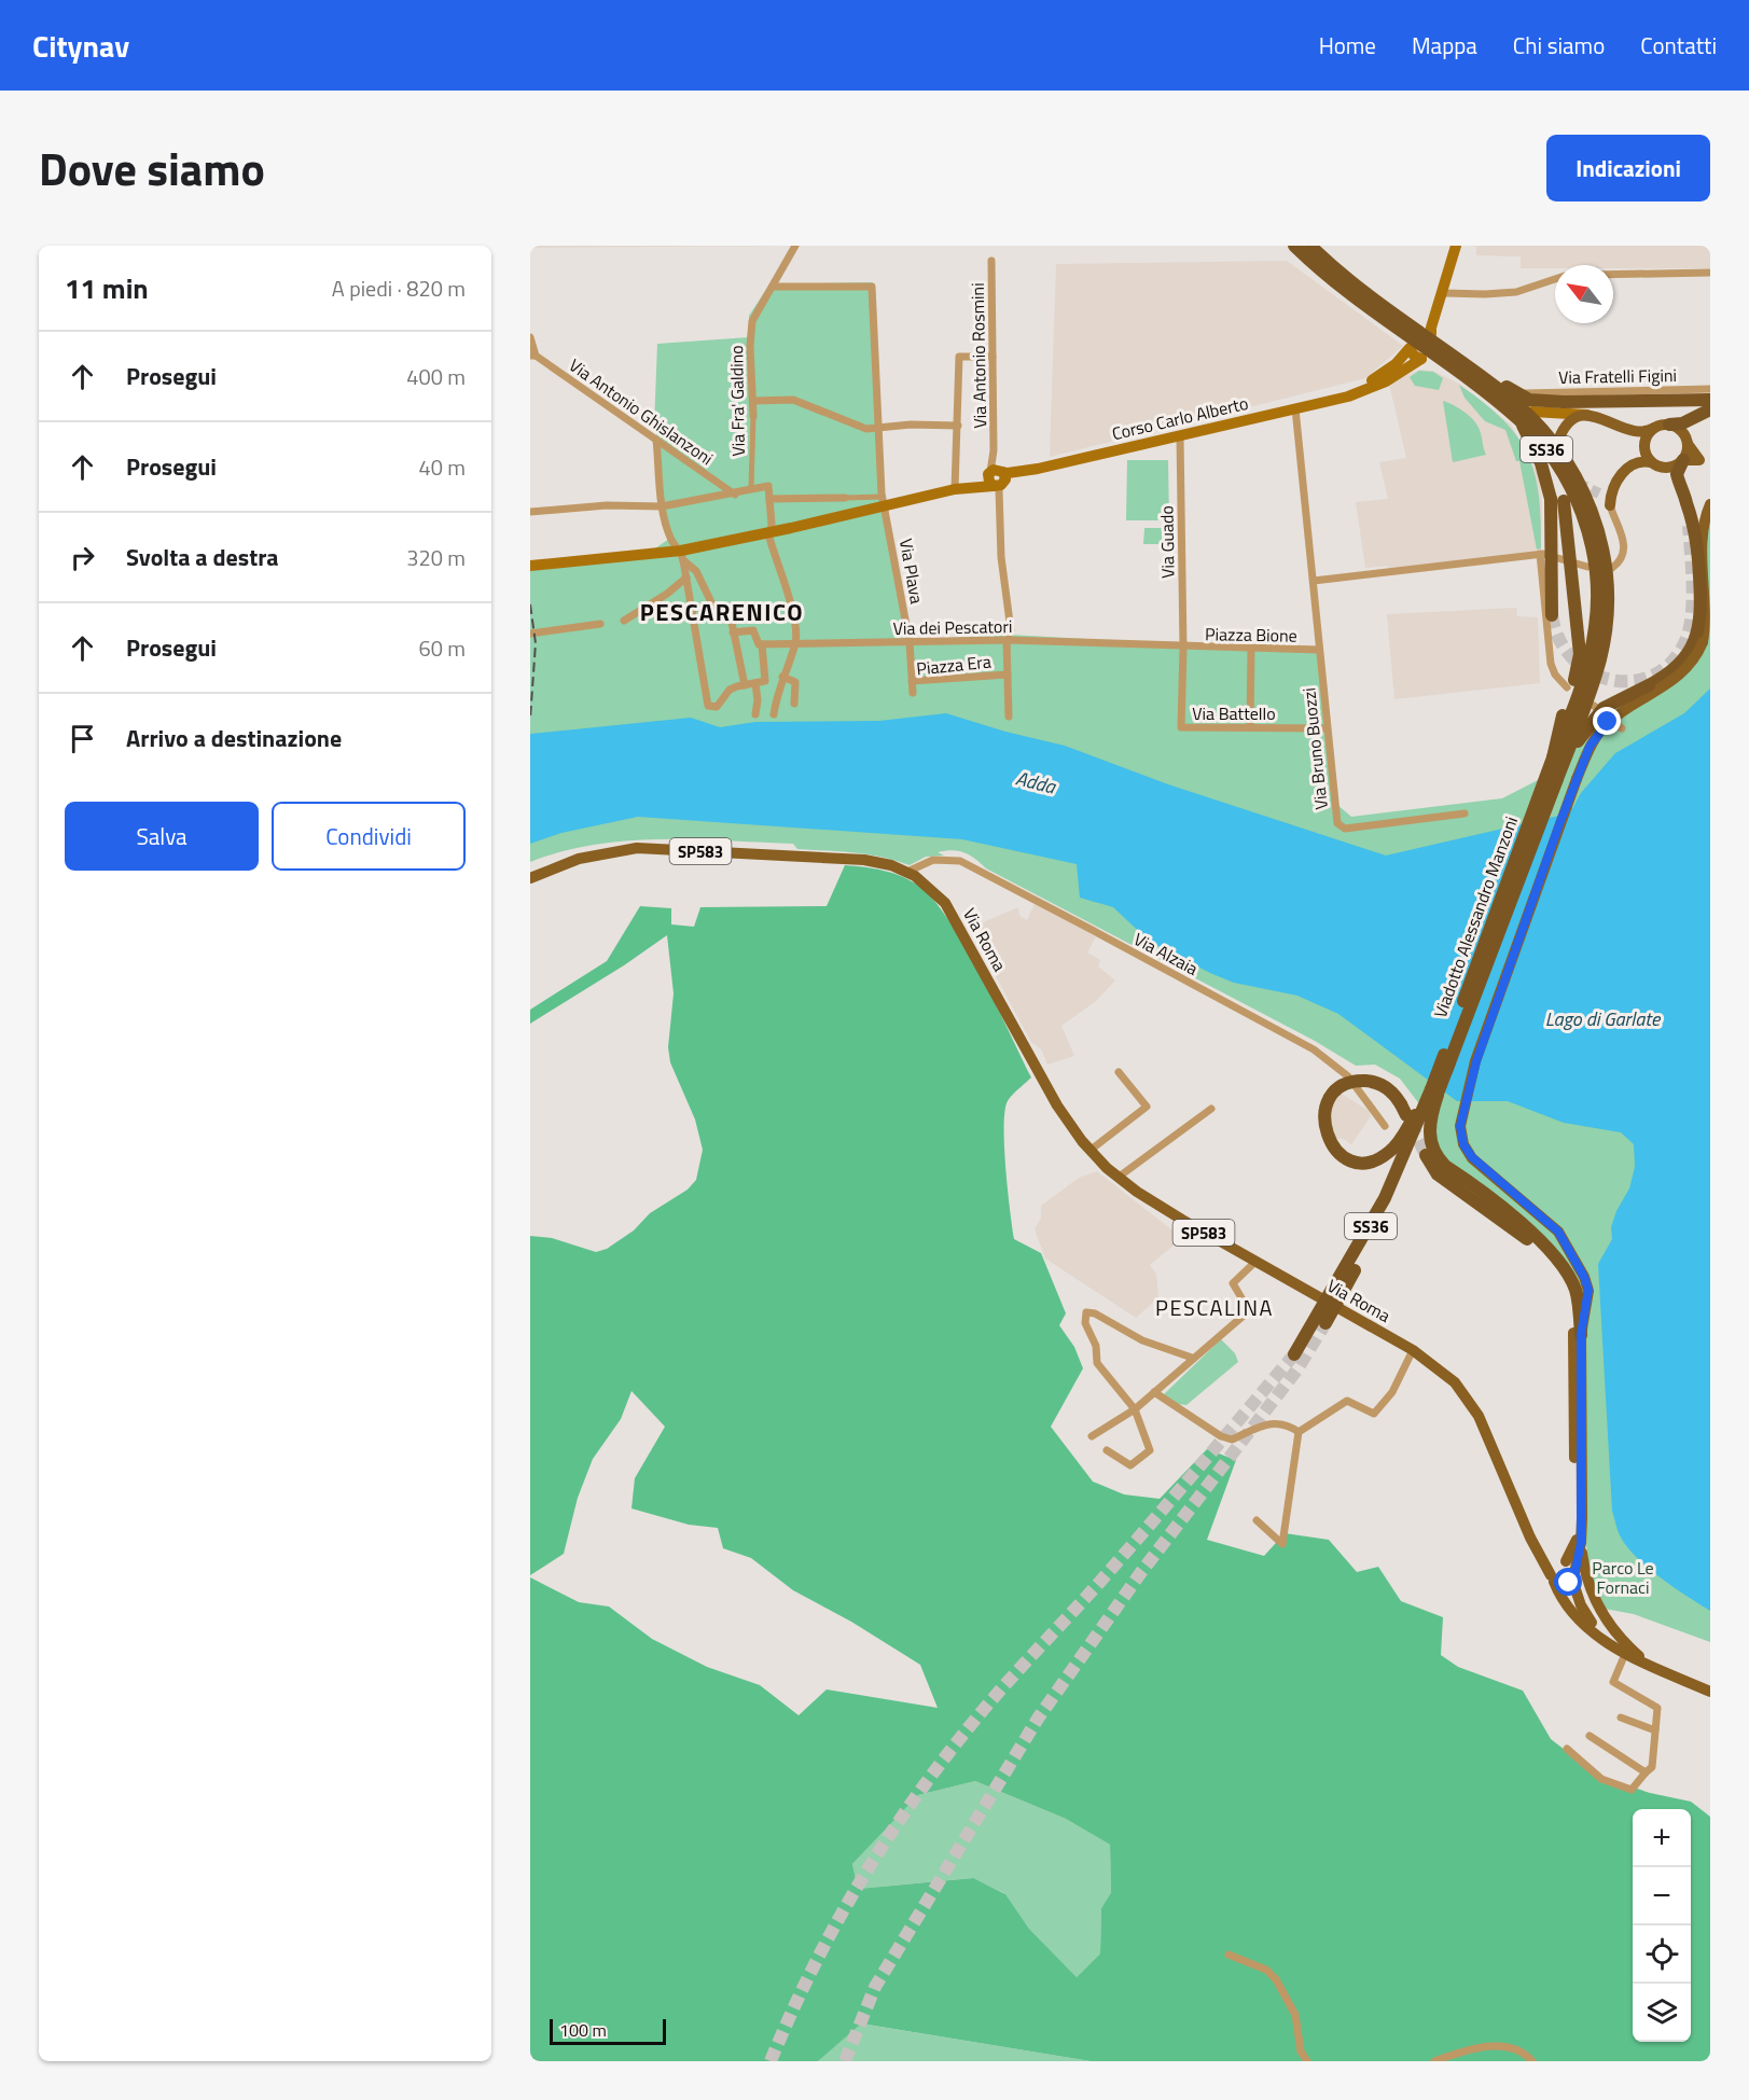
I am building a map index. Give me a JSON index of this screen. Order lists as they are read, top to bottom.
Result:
{
  "streets": {
    "highway": ["SS36", "Viadotto Alessandro Manzoni"],
    "main road": ["Corso Carlo Alberto", "SP583", "Via Roma"],
    "street": [
      "Via Antonio Rosmini",
      "Via Fratelli Figini",
      "Via Fra' Galdino",
      "Via Antonio Ghislanzoni",
      "Via Guado",
      "Via Plava",
      "Via dei Pescatori",
      "Piazza Bione",
      "Piazza Era",
      "Via Battello",
      "Via Bruno Buozzi",
      "Via Alzaia"
    ]
  },
  "crossings": [
    ["Via Antonio Rosmini", "Corso Carlo Alberto"],
    ["Via Antonio Rosmini", "Via dei Pescatori"],
    ["Via Fra' Galdino", "Via Plava"],
    ["Corso Carlo Alberto", "Via Guado"],
    ["Corso Carlo Alberto", "Via Plava"],
    ["Corso Carlo Alberto", "Via Bruno Buozzi"],
    ["SS36", "Viadotto Alessandro Manzoni"],
    ["Via Guado", "Via dei Pescatori"],
    ["Via Guado", "Piazza Bione"],
    ["Via Guado", "Via Battello"],
    ["Via Plava", "Via dei Pescatori"],
    ["Via Plava", "Piazza Era"],
    ["Via dei Pescatori", "Piazza Bione"],
    ["Piazza Bione", "Via Bruno Buozzi"],
    ["Via Battello", "Via Bruno Buozzi"],
    ["Via Roma", "Via Alzaia"]
  ],
  "districts": ["PESCARENICO", "PESCALINA"],
  "water": ["Adda", "Lago di Garlate"],
  "parks": ["Parco Le Fornaci"],
  "scale_bar": "100 m",
  "north": "top left",
  "page": {
    "header": "Citynav",
    "nav": [
      "Home",
      "Mappa",
      "Chi siamo",
      "Contatti"
    ],
    "title": "Dove siamo",
    "buttons": [
      "Indicazioni",
      ["Salva", "Condividi"]
    ],
    "heading": ["11 min", "A piedi · 820 m"],
    "list": [
      ["Prosegui", "400 m"],
      ["Prosegui", "40 m"],
      ["Svolta a destra", "320 m"],
      ["Prosegui", "60 m"],
      "Arrivo a destinazione"
    ],
    "map_buttons": ["+", "−"],
    "scale": "100 m"
  }
}
